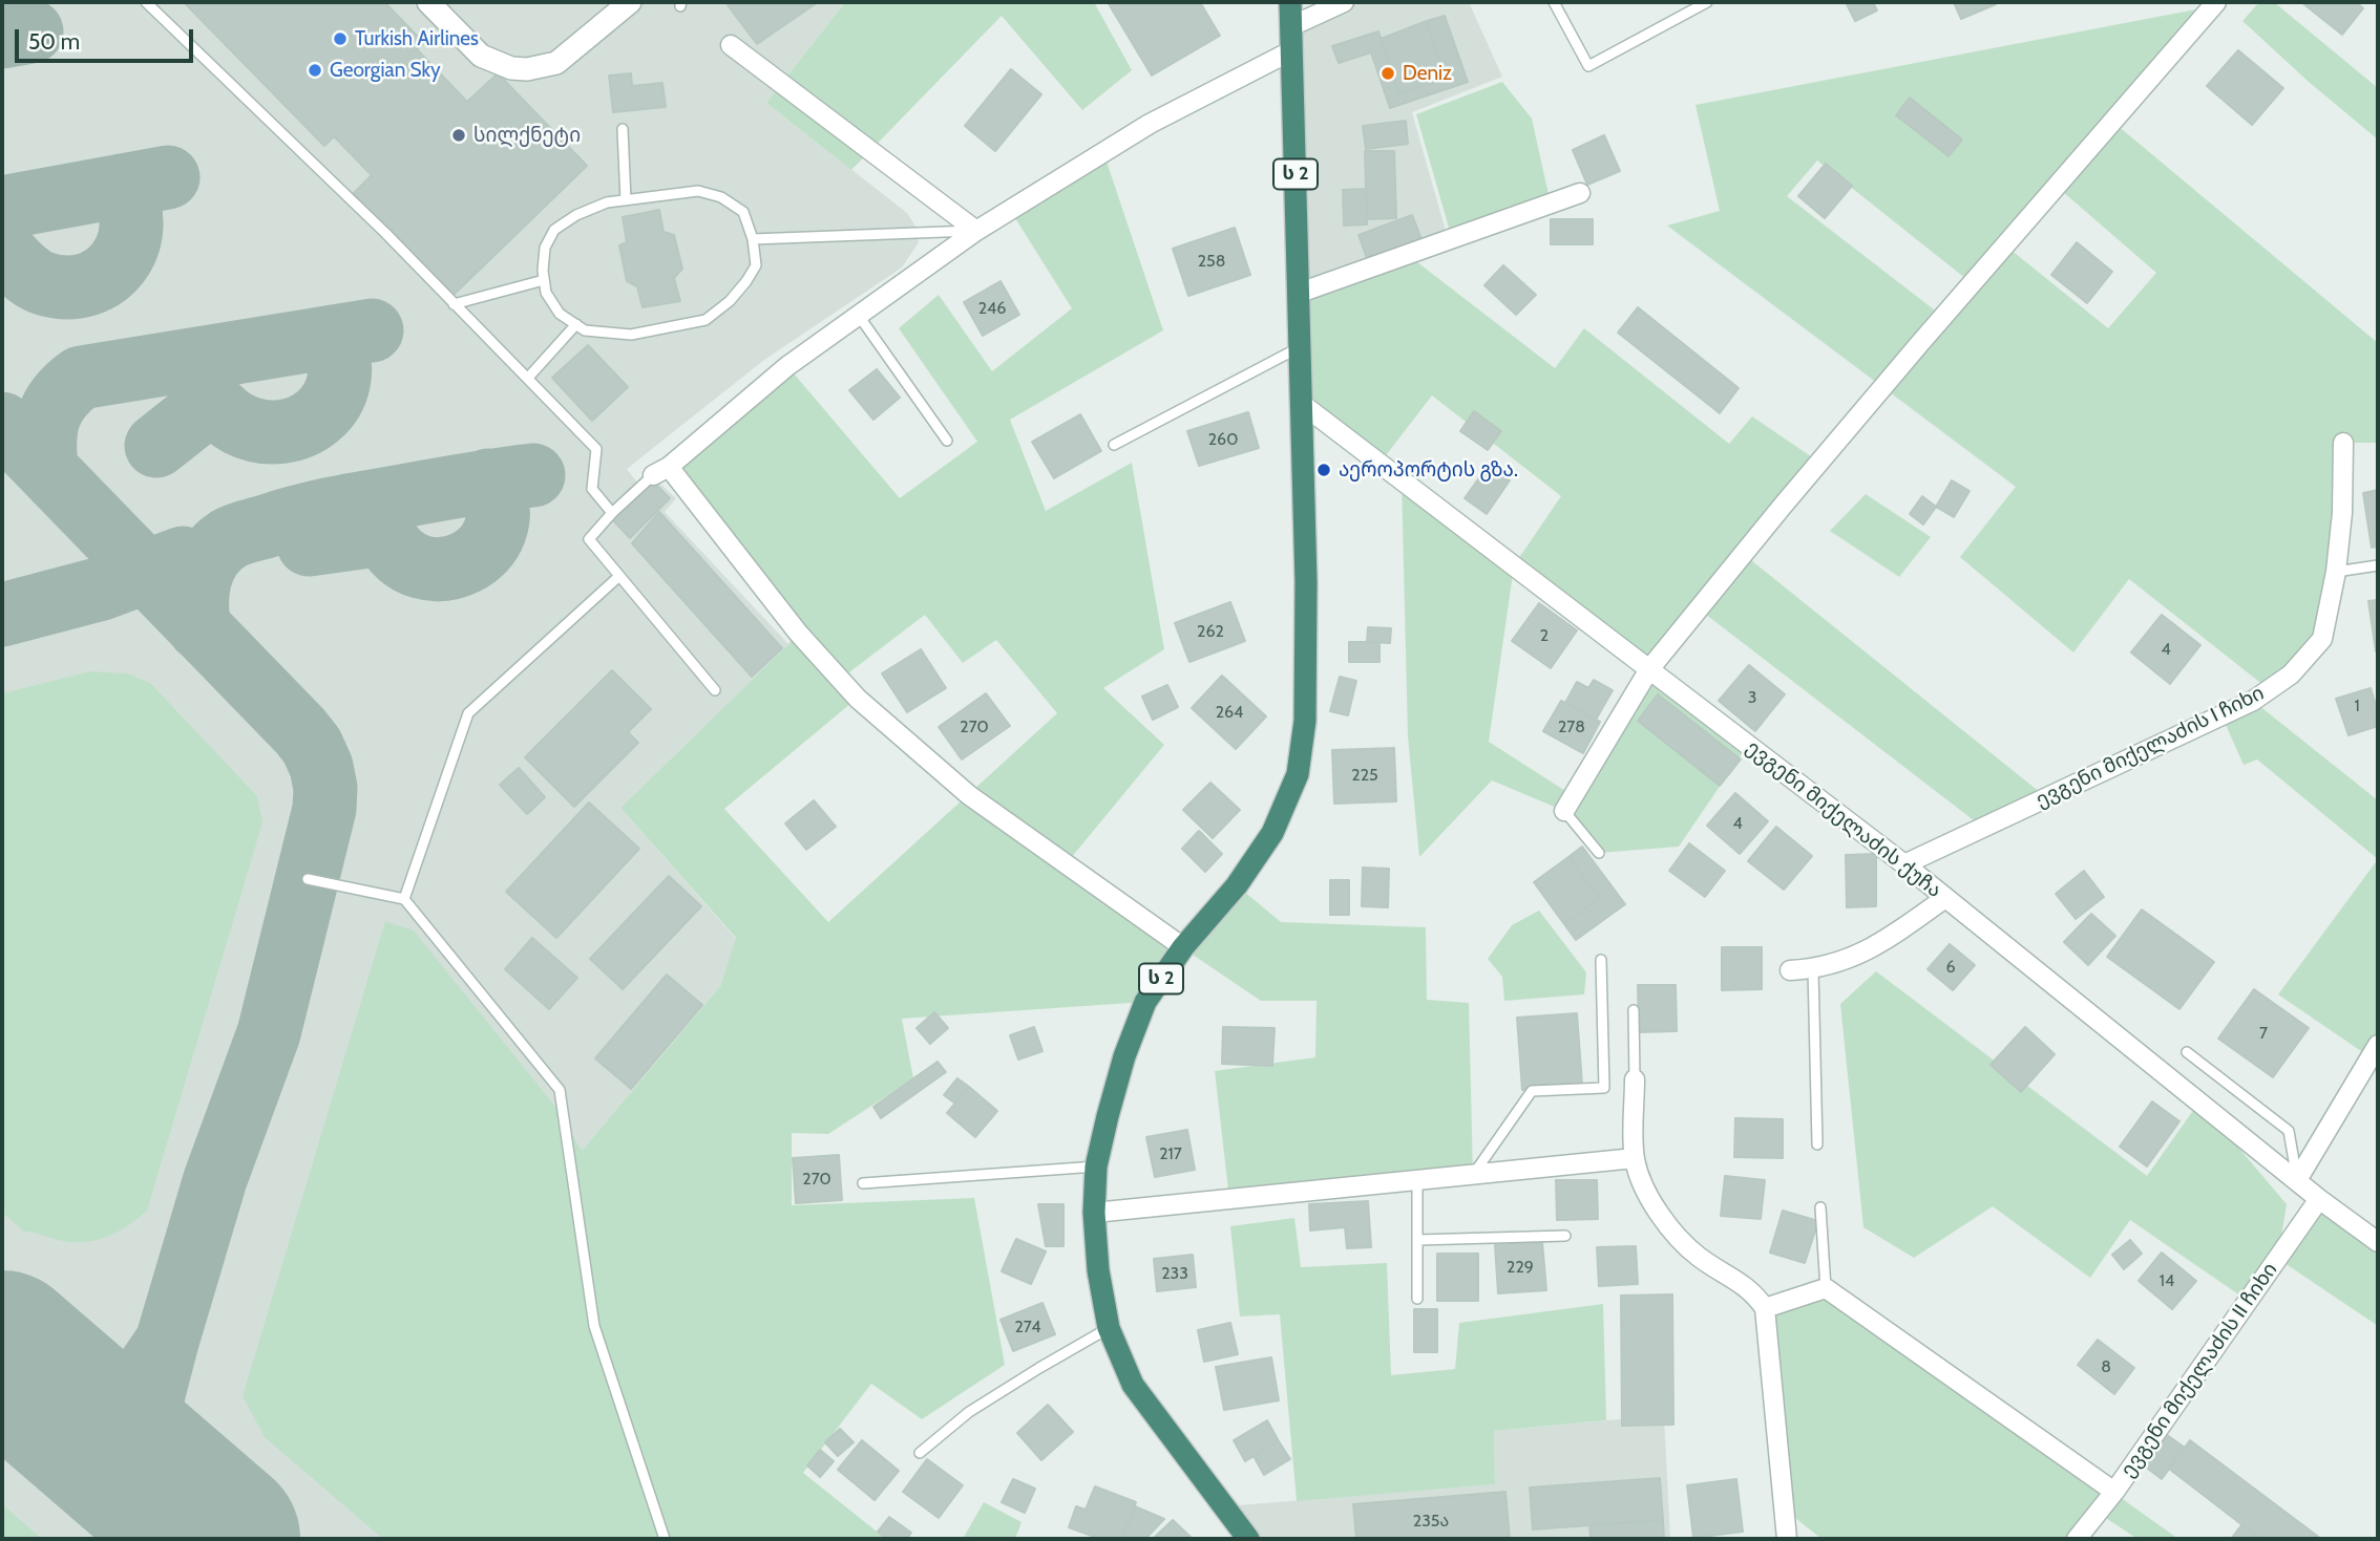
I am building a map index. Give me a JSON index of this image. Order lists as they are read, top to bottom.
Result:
{
  "streets": {
    "highway": ["ს 2"],
    "street": ["ევგენი მიქელაძის I ჩიხი", "ევგენი მიქელაძის ქუჩა", "ევგენი მიქელაძის II ჩიხი"]
  },
  "crossings": [
    ["ს 2", "ევგენი მიქელაძის ქუჩა"],
    ["ევგენი მიქელაძის I ჩიხი", "ევგენი მიქელაძის ქუჩა"],
    ["ევგენი მიქელაძის ქუჩა", "ევგენი მიქელაძის II ჩიხი"]
  ],
  "places": [
    "Turkish Airlines",
    "Georgian Sky",
    "Deniz",
    "სილქნეტი",
    "აეროპორტის გზა."
  ],
  "house_numbers": [
    "258",
    "246",
    "260",
    "262",
    "2",
    "4",
    "3",
    "1",
    "264",
    "270",
    "278",
    "225",
    "4",
    "6",
    "7",
    "217",
    "270",
    "229",
    "233",
    "14",
    "274",
    "8",
    "235ა"
  ],
  "scale_bar": "50 m"
}
